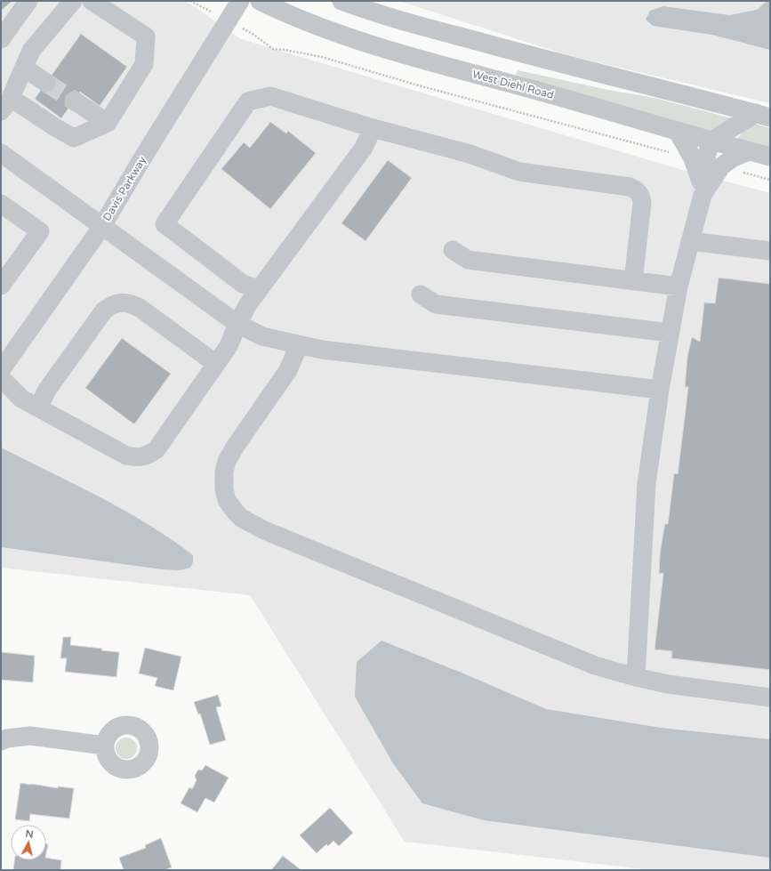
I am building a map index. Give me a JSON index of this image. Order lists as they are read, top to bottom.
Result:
{
  "streets": {
    "street": ["West Diehl Road", "Davis Parkway"]
  },
  "north": "top"
}
